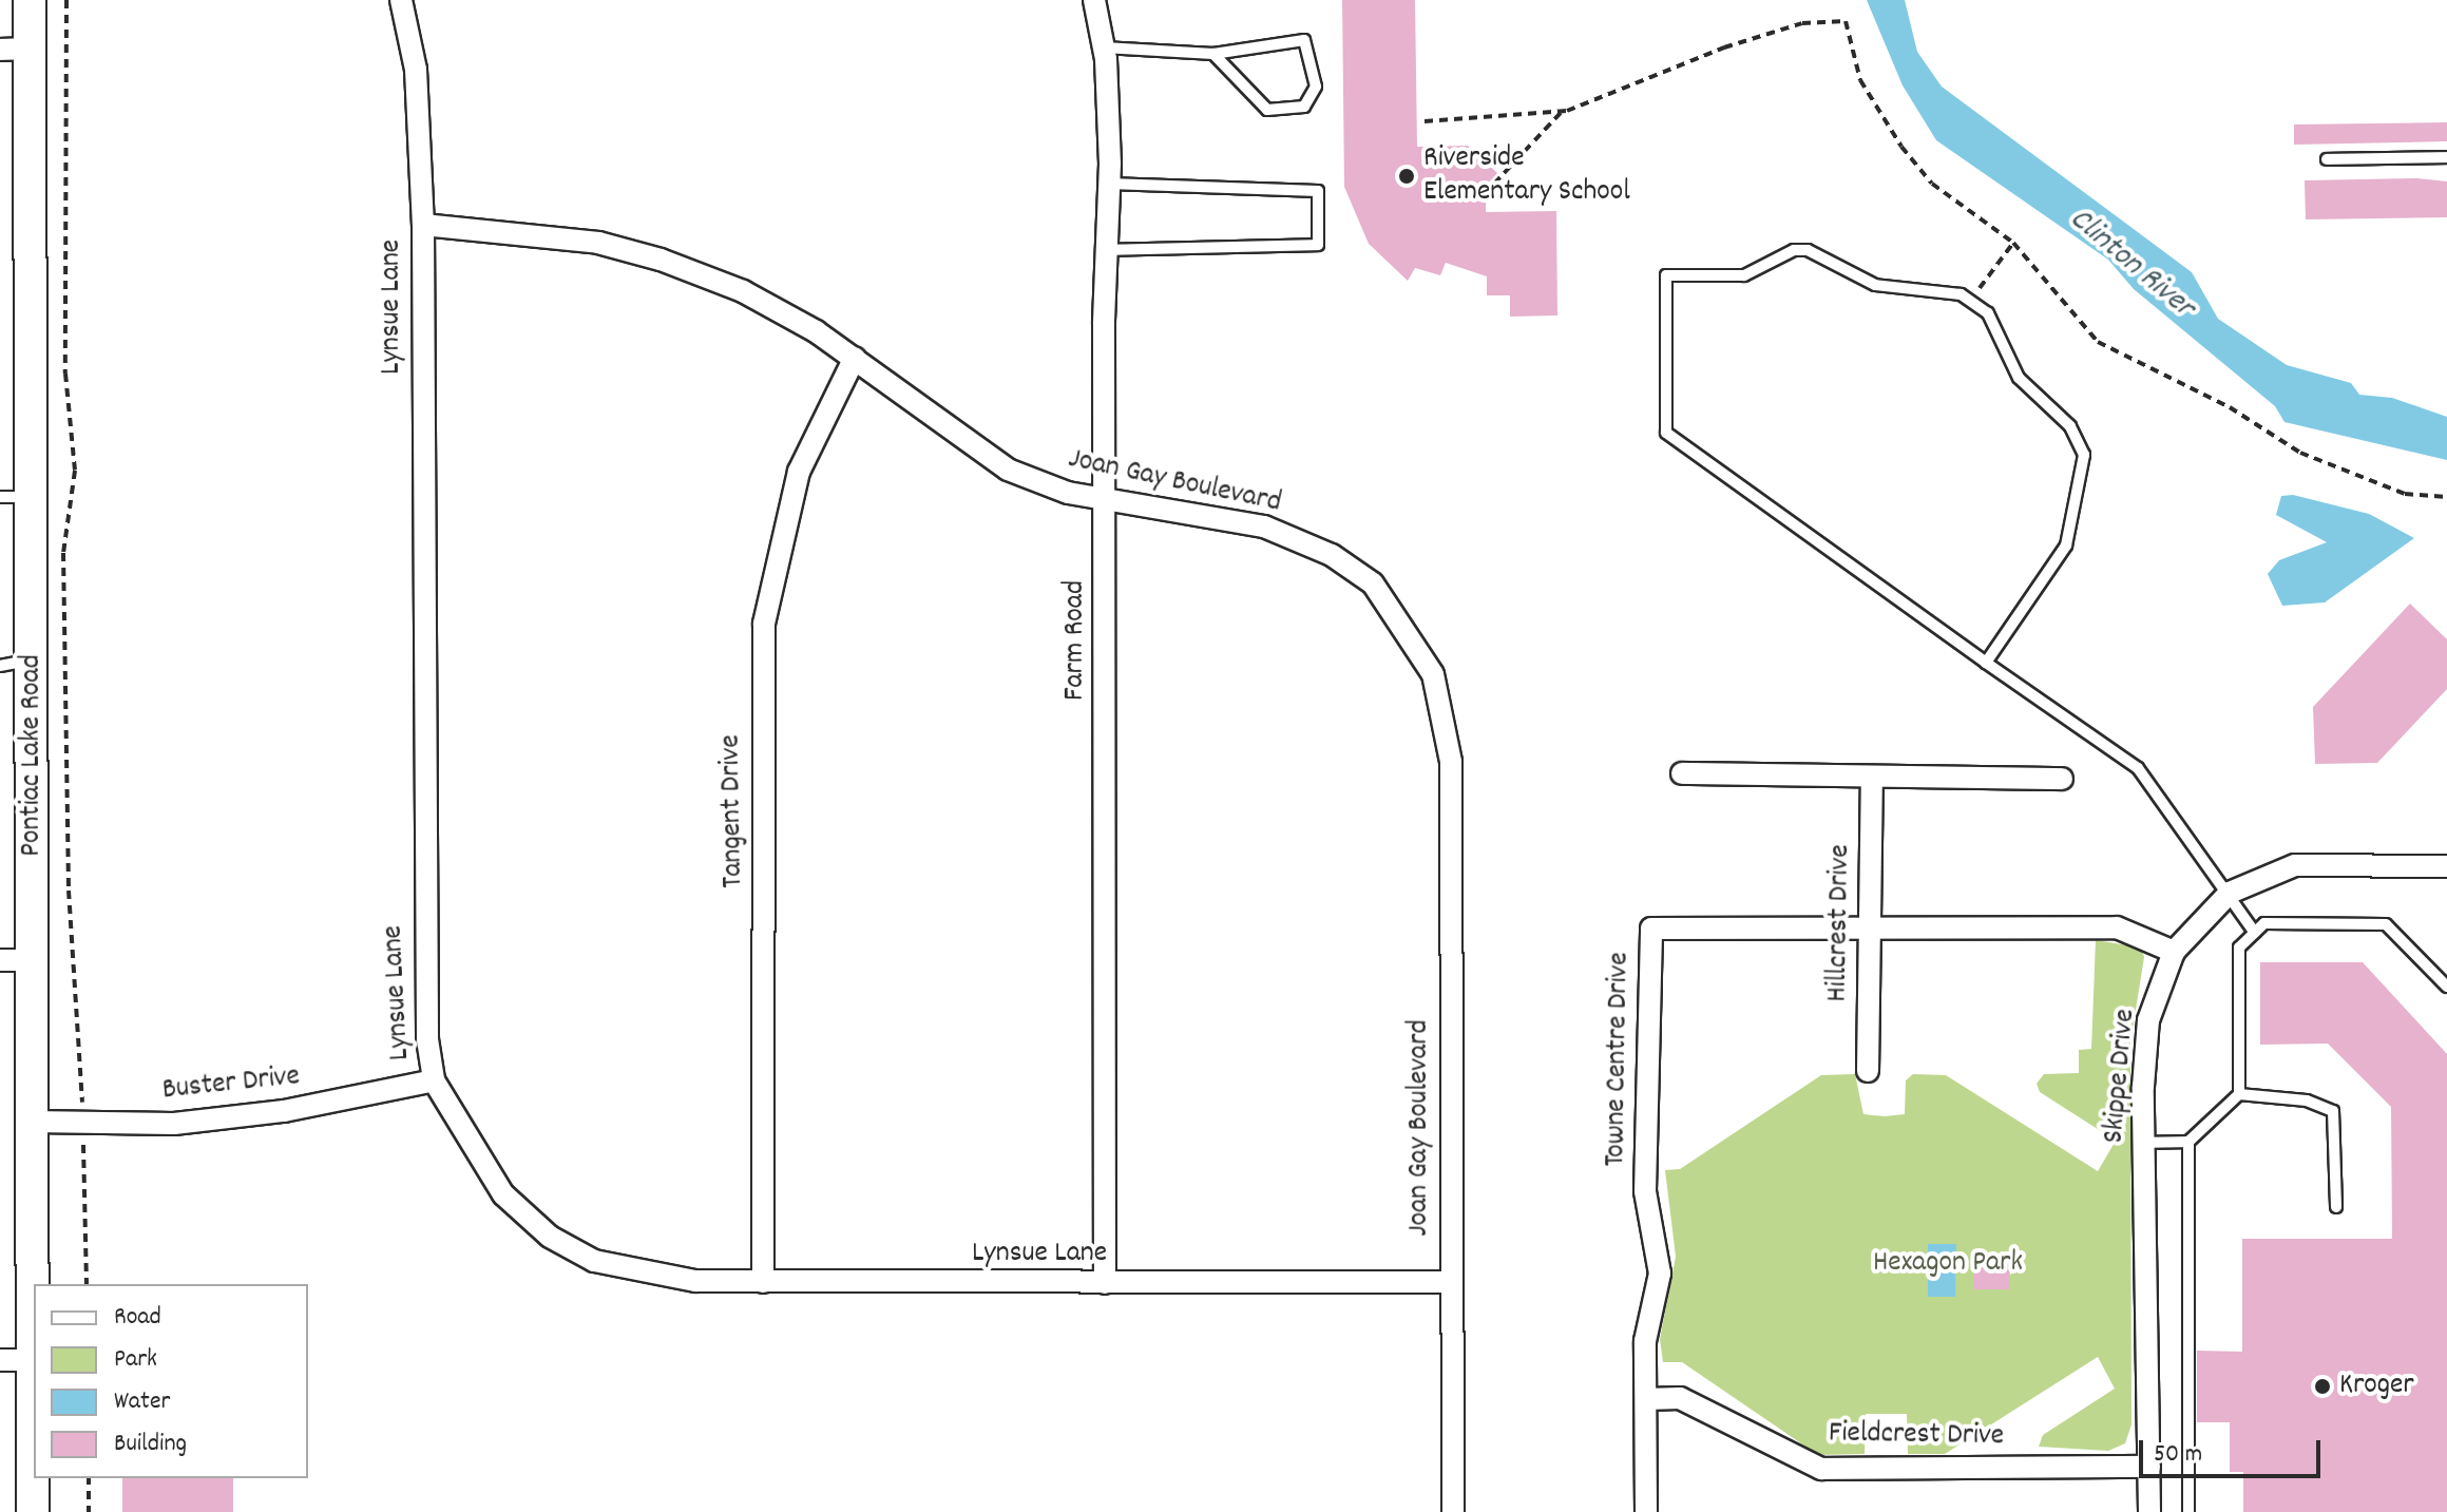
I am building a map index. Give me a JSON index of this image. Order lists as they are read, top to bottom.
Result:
{
  "streets": {
    "street": [
      "Lynsue Lane",
      "Joan Gay Boulevard",
      "Farm Road",
      "Pontiac Lake Road",
      "Tangent Drive",
      "Hillcrest Drive",
      "Towne Centre Drive",
      "Skippe Drive",
      "Buster Drive",
      "Fieldcrest Drive"
    ]
  },
  "crossings": [
    ["Lynsue Lane", "Joan Gay Boulevard"],
    ["Lynsue Lane", "Farm Road"],
    ["Lynsue Lane", "Tangent Drive"],
    ["Lynsue Lane", "Buster Drive"],
    ["Joan Gay Boulevard", "Farm Road"],
    ["Joan Gay Boulevard", "Tangent Drive"],
    ["Pontiac Lake Road", "Buster Drive"],
    ["Hillcrest Drive", "Towne Centre Drive"],
    ["Towne Centre Drive", "Skippe Drive"],
    ["Towne Centre Drive", "Fieldcrest Drive"],
    ["Skippe Drive", "Fieldcrest Drive"]
  ],
  "water": ["Clinton River"],
  "parks": ["Hexagon Park"],
  "places": ["Riverside Elementary School", "Kroger"],
  "legend": [
    "Road",
    "Park",
    "Water",
    "Building"
  ],
  "scale_bar": "50 m"
}
